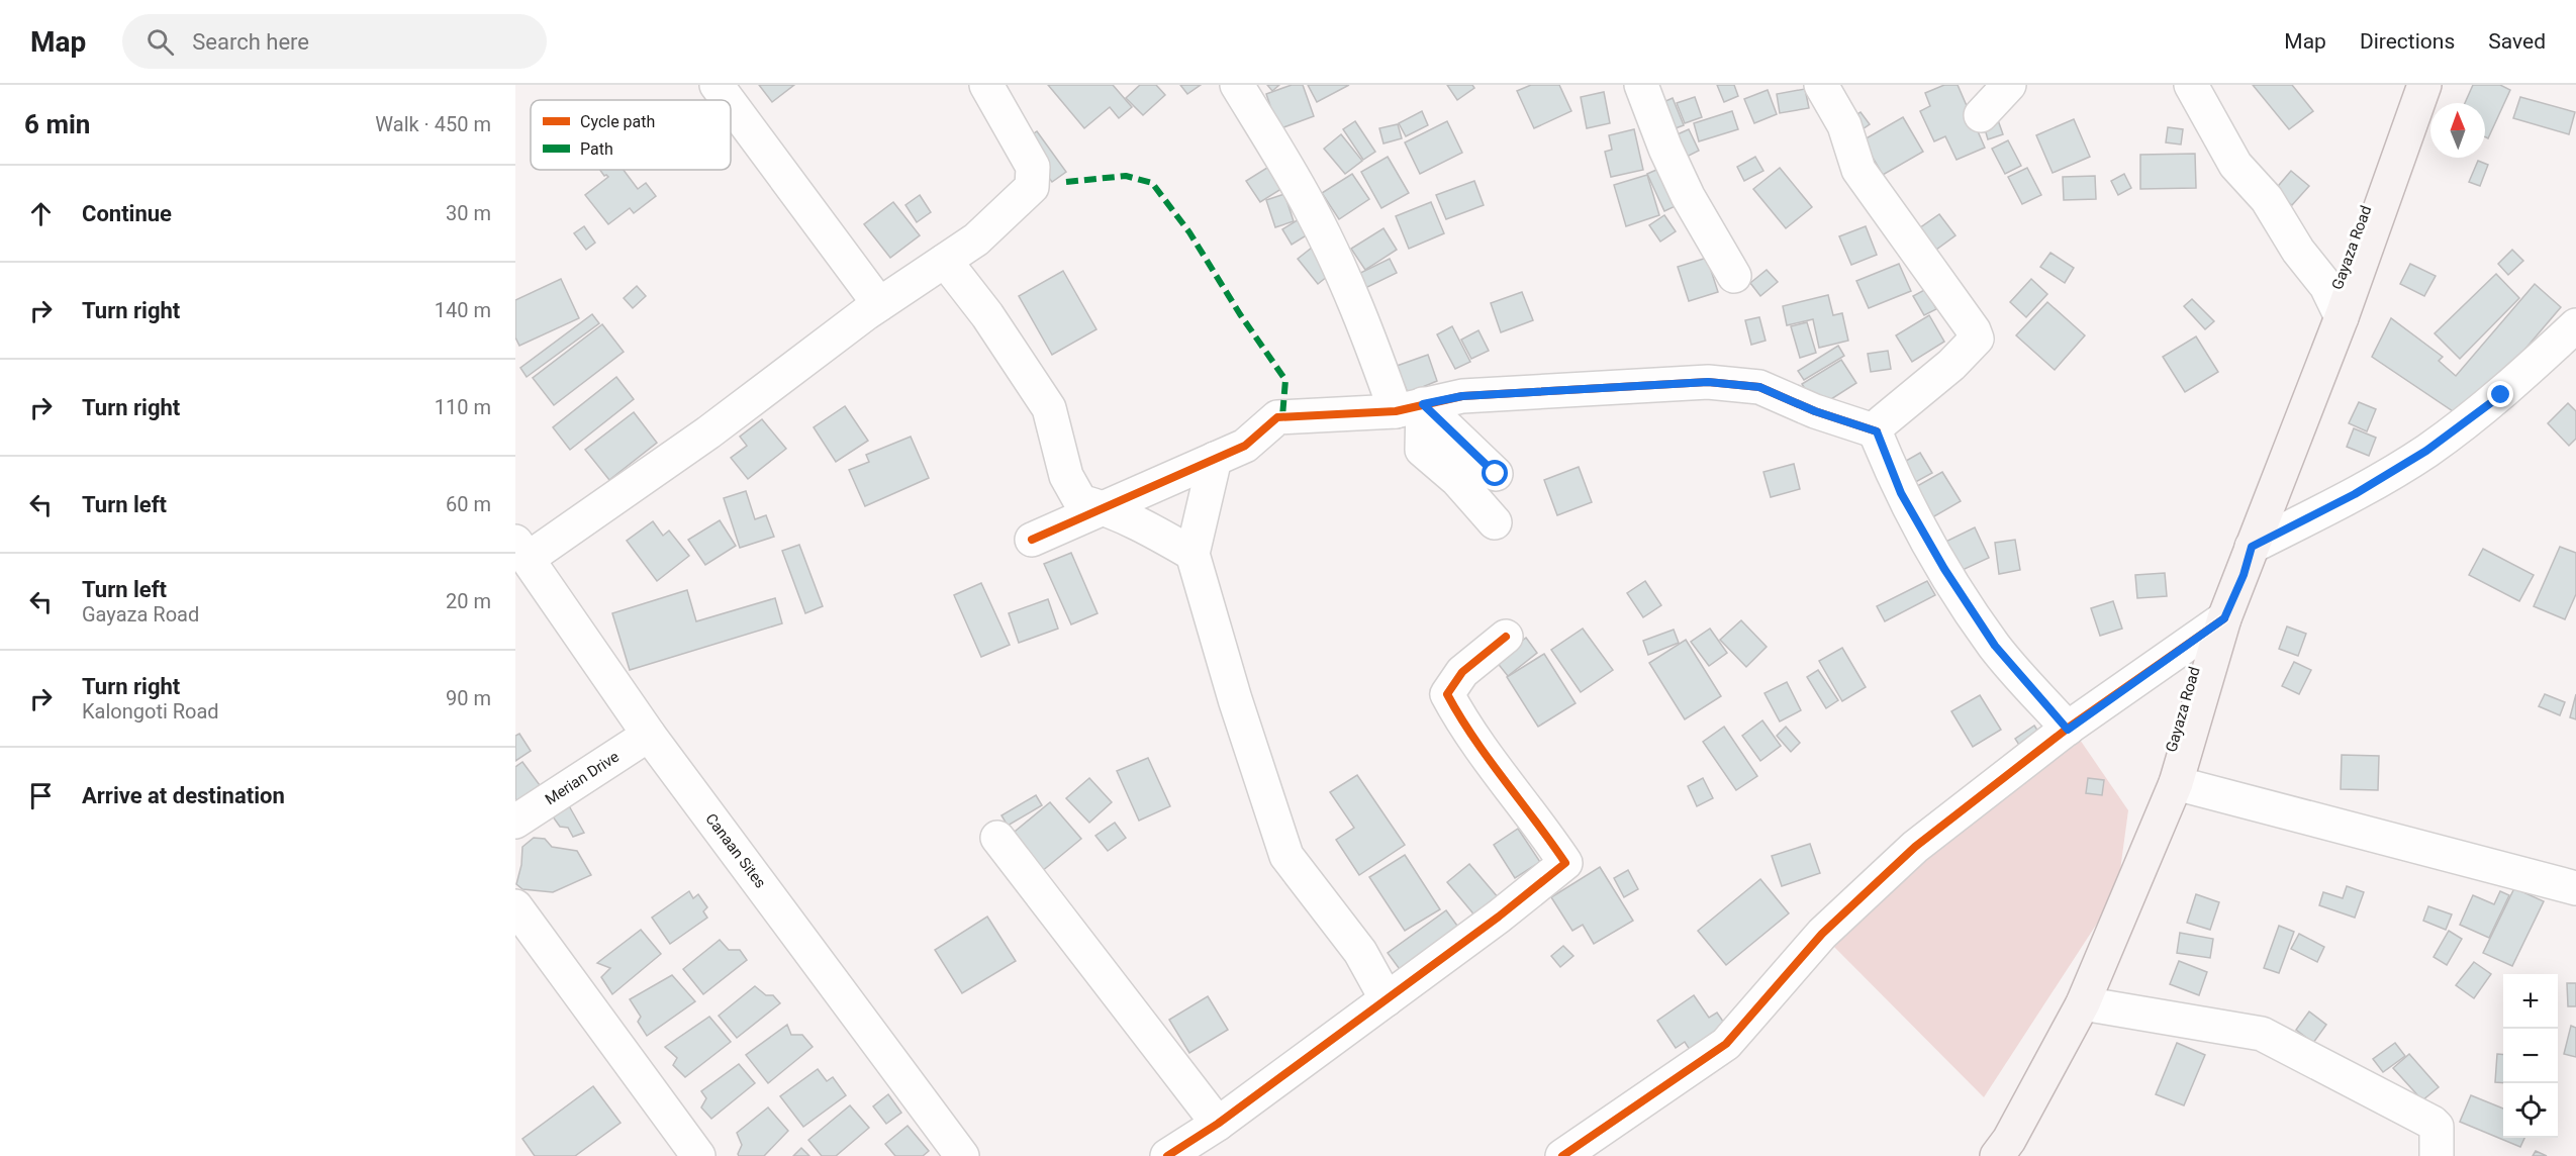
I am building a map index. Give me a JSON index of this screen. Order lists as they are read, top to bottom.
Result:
{
  "streets": {
    "main road": ["Gayaza Road"],
    "street": ["Merian Drive", "Canaan Sites"]
  },
  "crossings": [
    ["Merian Drive", "Canaan Sites"]
  ],
  "legend": ["Cycle path", "Path"],
  "north": "top",
  "page": {
    "header": "Map",
    "search": "Search here",
    "nav": ["Map", "Directions", "Saved"],
    "heading": ["6 min", "Walk · 450 m"],
    "list": [
      ["Continue", "30 m"],
      ["Turn right", "140 m"],
      ["Turn right", "110 m"],
      ["Turn left", "60 m"],
      ["Turn left", "Gayaza Road", "20 m"],
      ["Turn right", "Kalongoti Road", "90 m"],
      "Arrive at destination"
    ],
    "map_buttons": ["+", "−"]
  }
}
